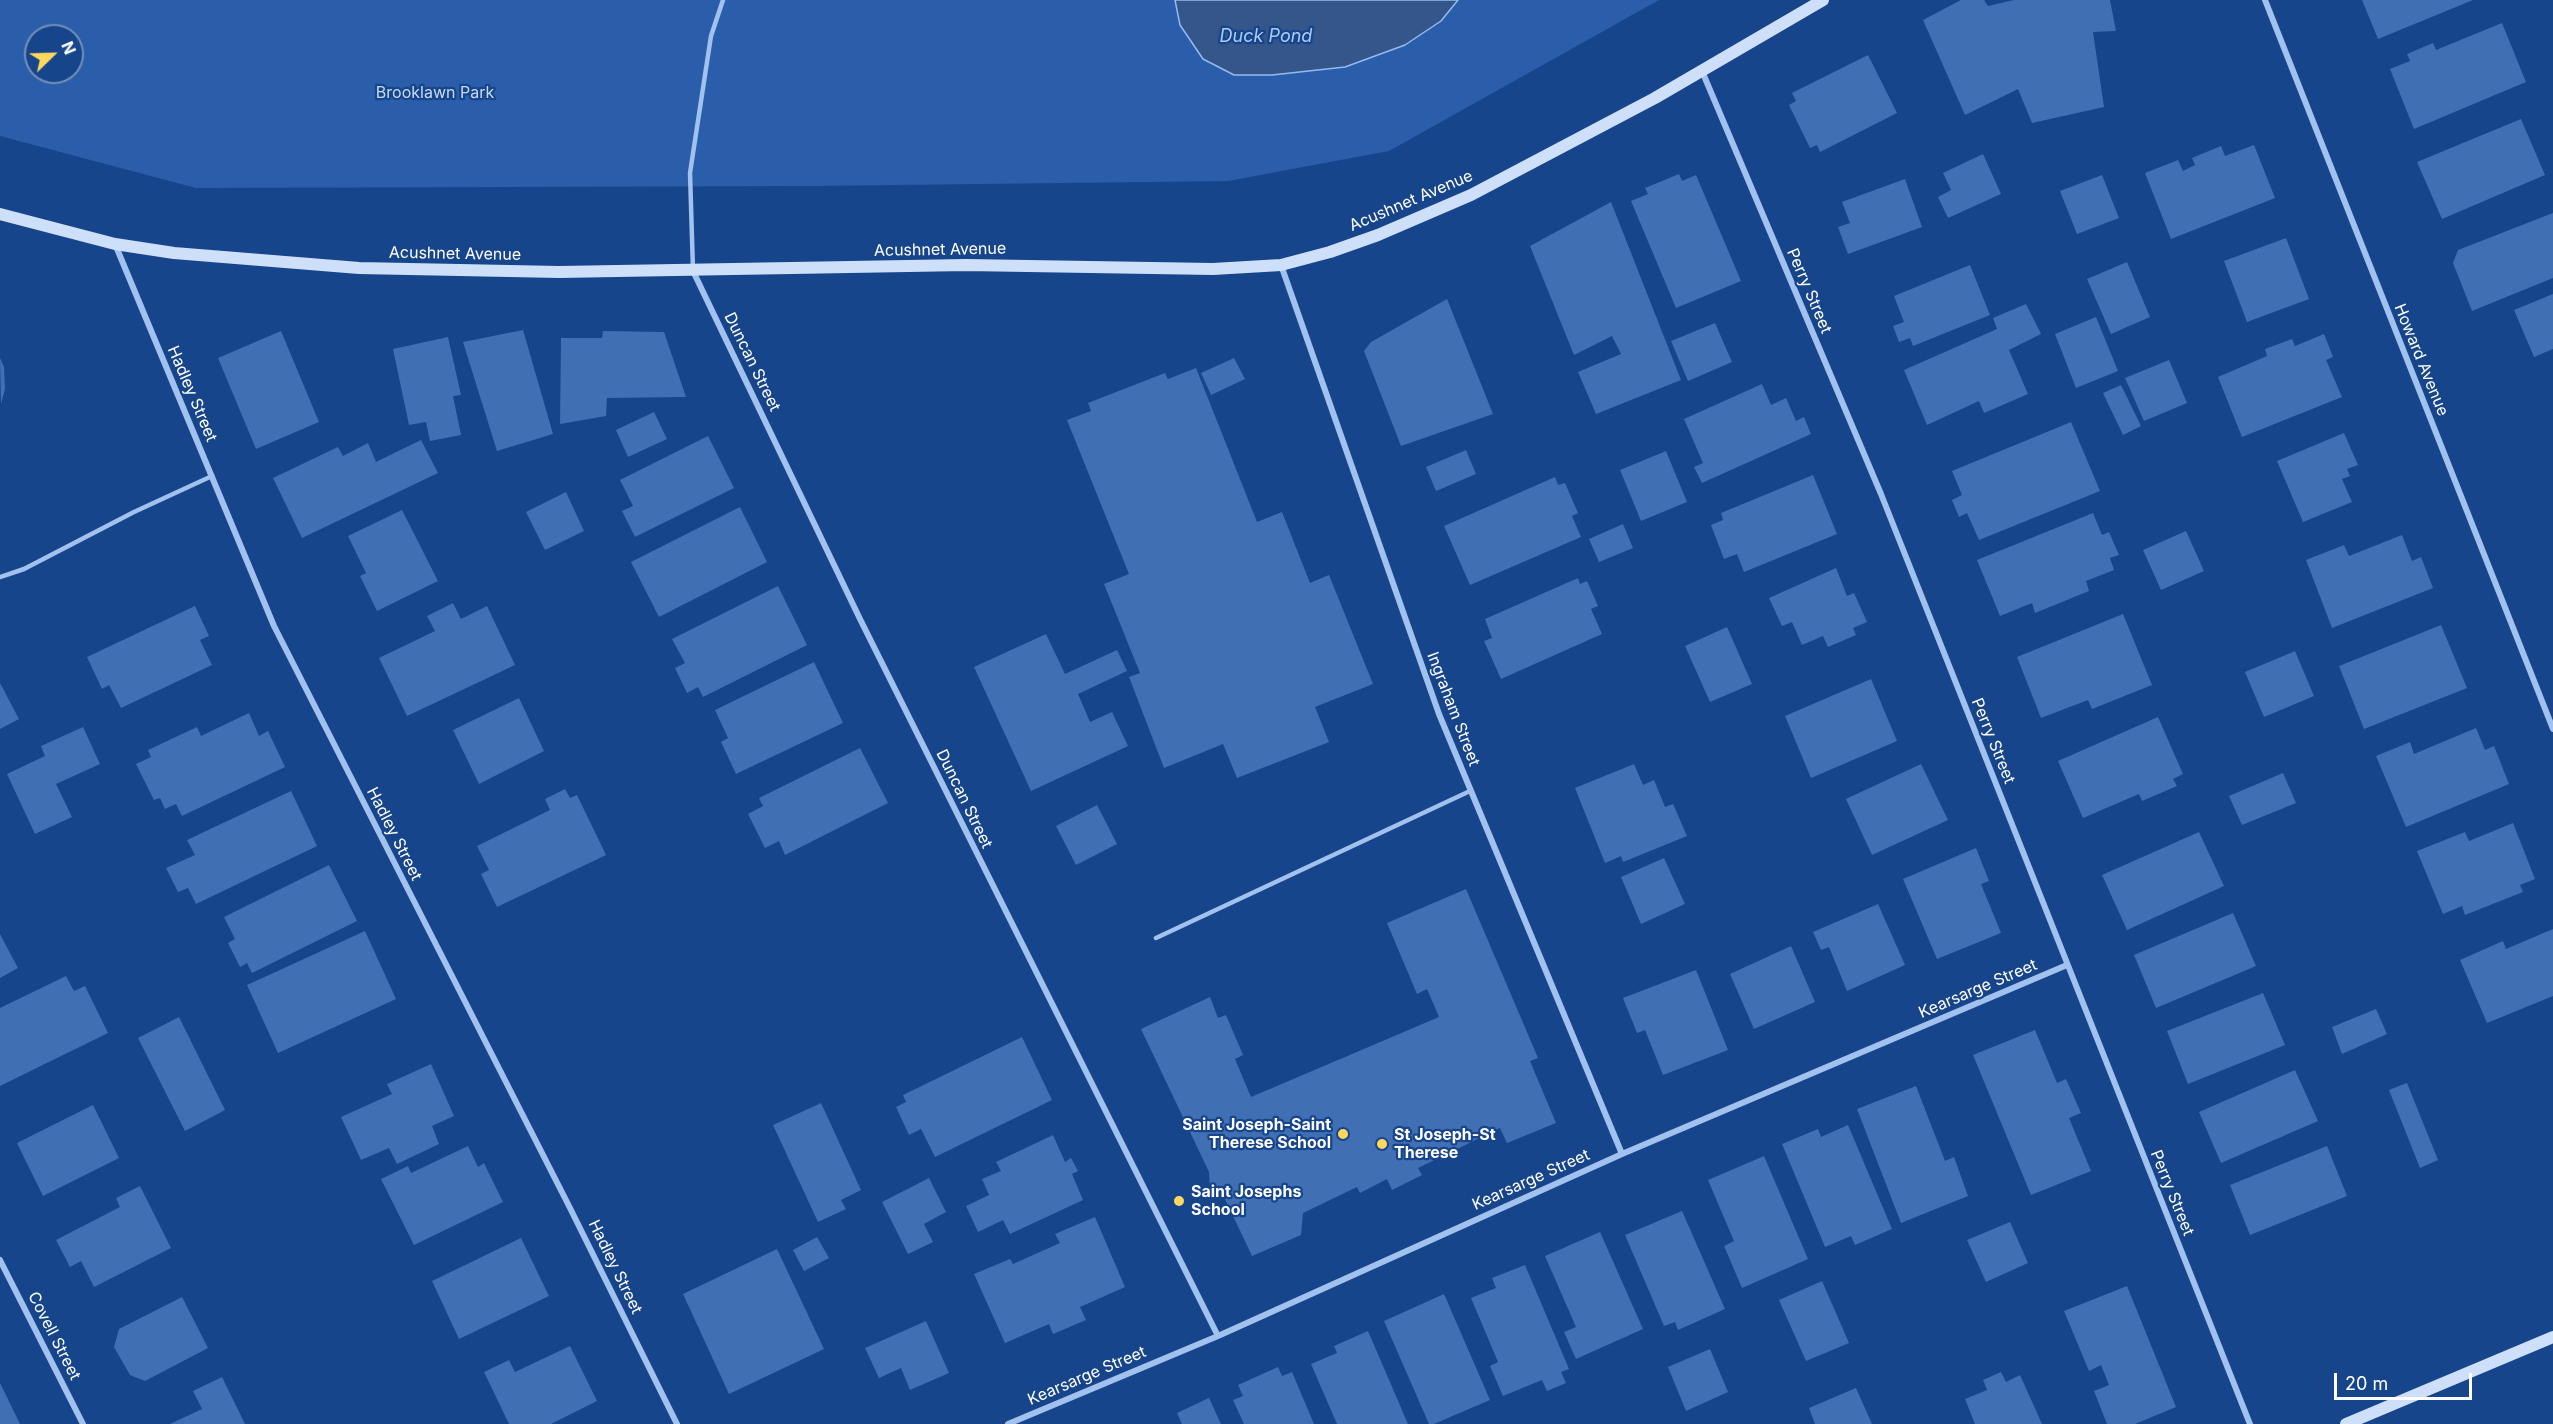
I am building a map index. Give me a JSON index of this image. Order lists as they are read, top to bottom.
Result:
{
  "streets": {
    "main road": ["Acushnet Avenue"],
    "street": [
      "Perry Street",
      "Howard Avenue",
      "Duncan Street",
      "Hadley Street",
      "Ingraham Street",
      "Kearsarge Street",
      "Covell Street"
    ]
  },
  "crossings": [
    ["Acushnet Avenue", "Perry Street"],
    ["Acushnet Avenue", "Duncan Street"],
    ["Acushnet Avenue", "Hadley Street"],
    ["Acushnet Avenue", "Ingraham Street"],
    ["Perry Street", "Kearsarge Street"],
    ["Duncan Street", "Kearsarge Street"],
    ["Ingraham Street", "Kearsarge Street"]
  ],
  "water": ["Duck Pond"],
  "parks": ["Brooklawn Park"],
  "places": ["Saint Joseph-Saint Therese School", "St Joseph-St Therese", "Saint Josephs School"],
  "scale_bar": "20 m",
  "north": "top right"
}
